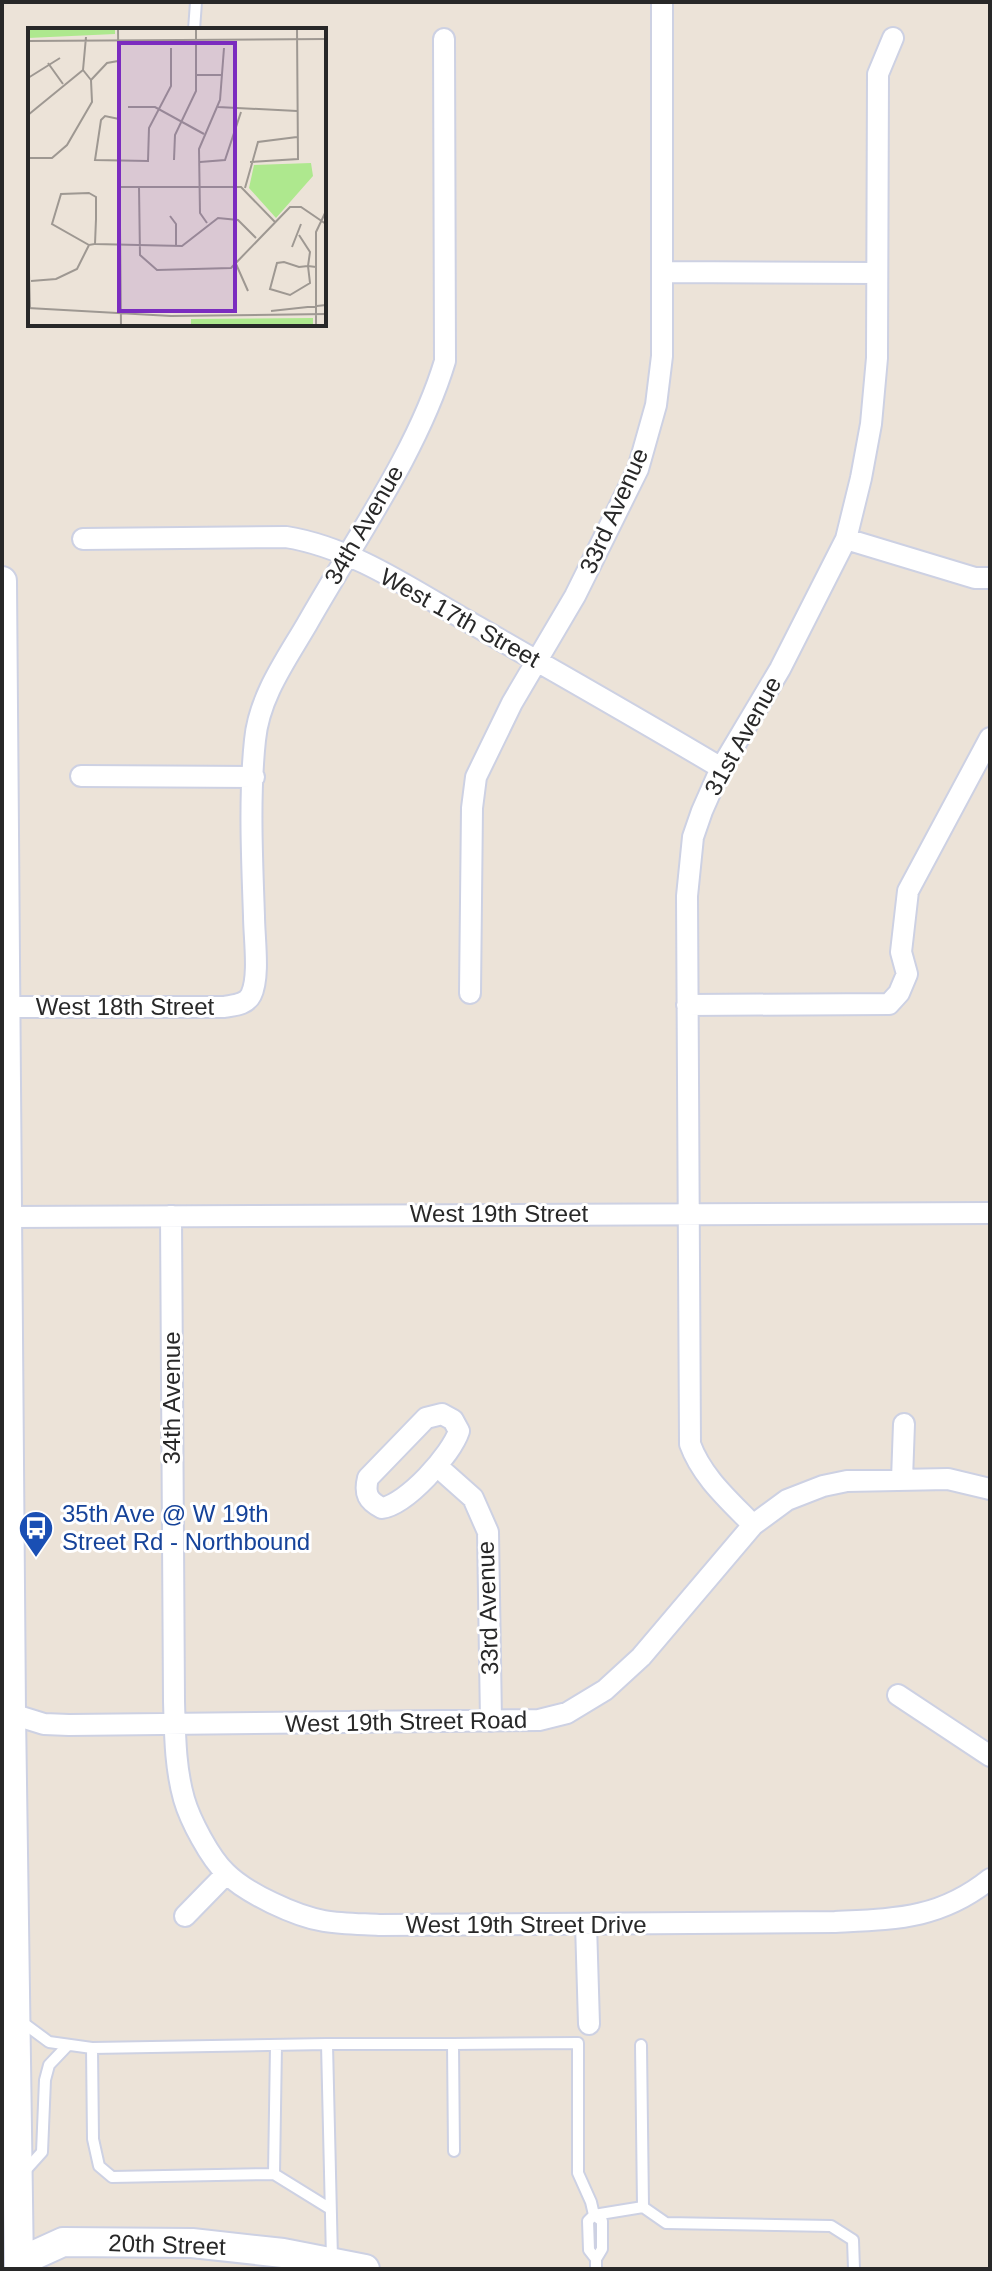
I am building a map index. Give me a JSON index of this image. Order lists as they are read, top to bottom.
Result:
{
  "streets": {
    "main road": ["20th Street"],
    "street": [
      "33rd Avenue",
      "34th Avenue",
      "West 17th Street",
      "31st Avenue",
      "West 18th Street",
      "West 19th Street",
      "West 19th Street Road",
      "West 19th Street Drive"
    ]
  },
  "crossings": [
    ["33rd Avenue", "West 17th Street"],
    ["33rd Avenue", "West 19th Street Road"],
    ["34th Avenue", "West 17th Street"],
    ["34th Avenue", "West 18th Street"],
    ["34th Avenue", "West 19th Street"],
    ["34th Avenue", "West 19th Street Road"],
    ["34th Avenue", "West 19th Street Drive"],
    ["West 17th Street", "31st Avenue"],
    ["31st Avenue", "West 19th Street"],
    ["31st Avenue", "West 19th Street Road"],
    ["West 19th Street Road", "West 19th Street Drive"]
  ],
  "places": {
    "bus stop": ["35th Ave @ W 19th Street Rd - Northbound"]
  }
}
